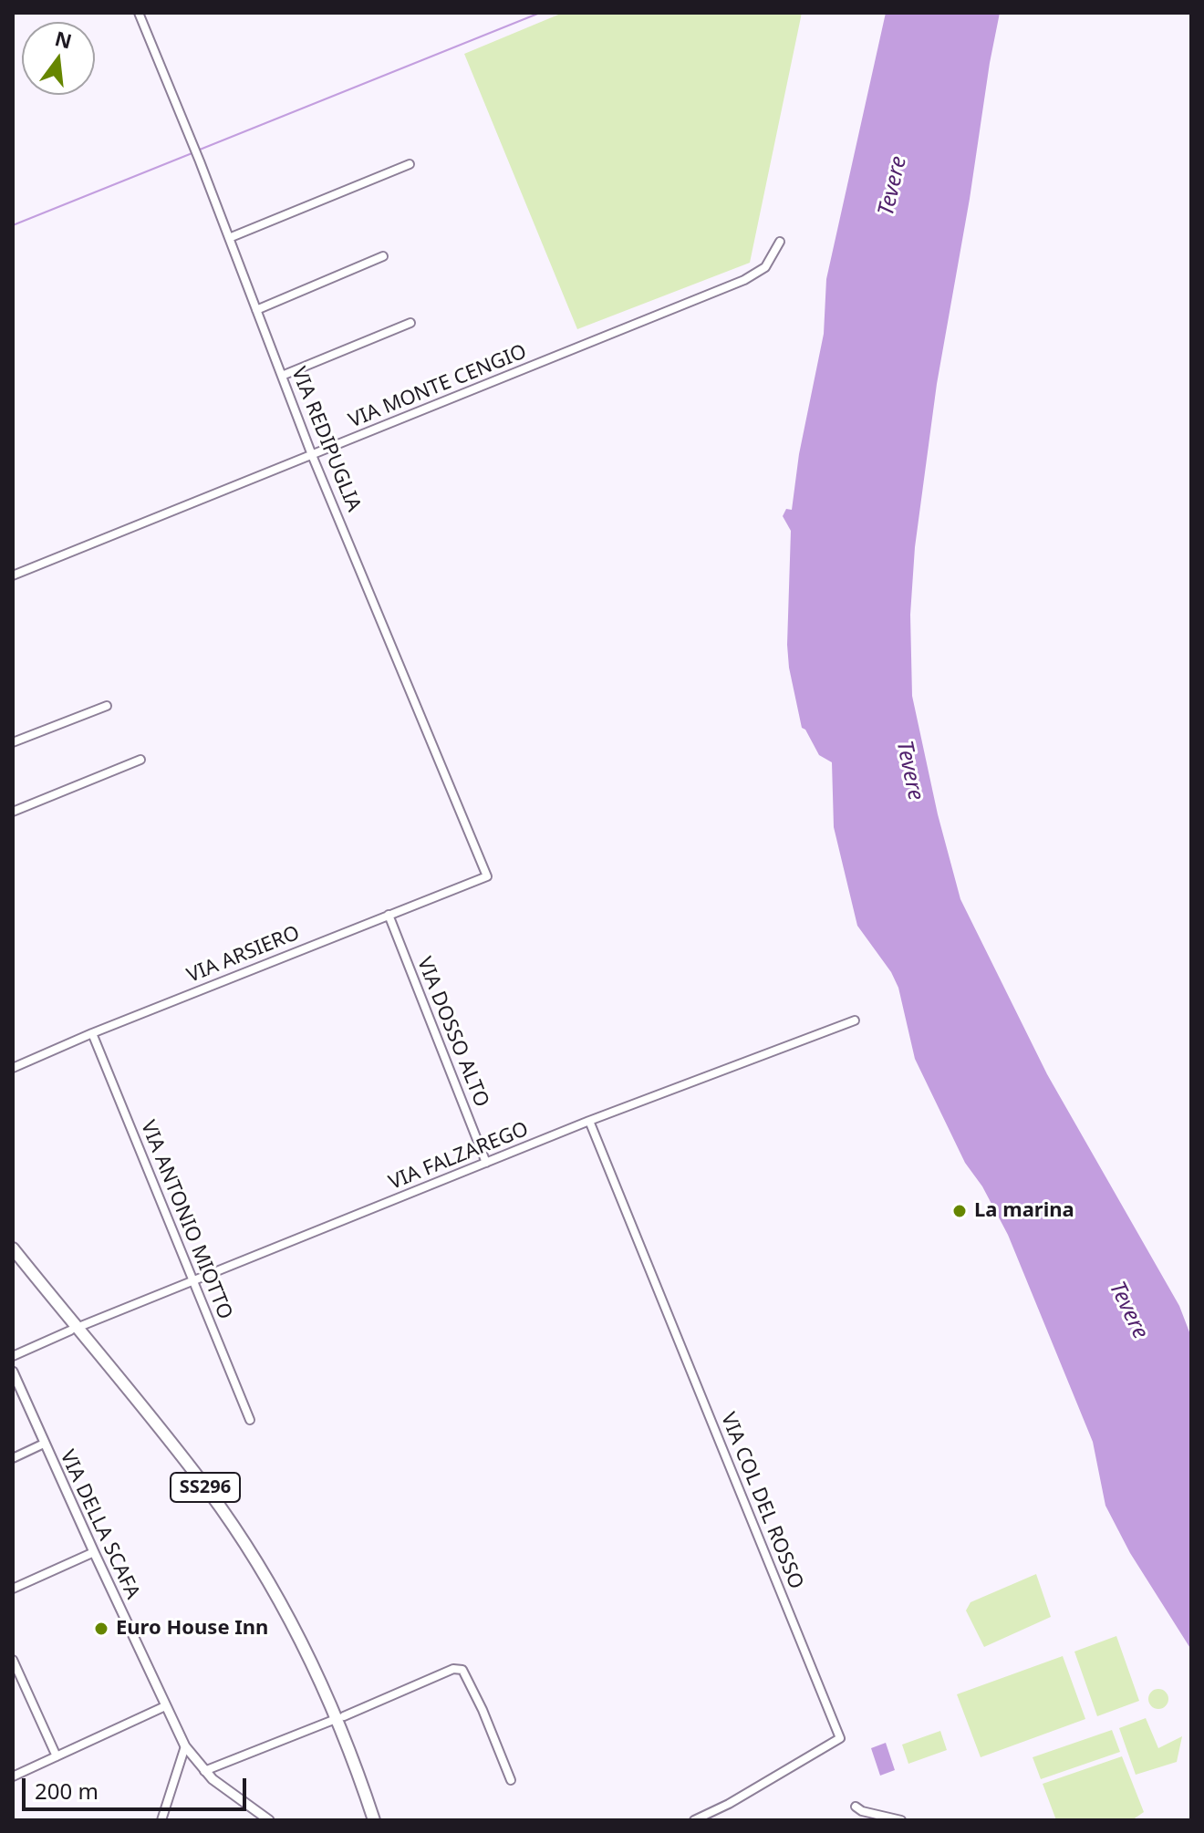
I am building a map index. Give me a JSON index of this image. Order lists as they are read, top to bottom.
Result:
{
  "streets": {
    "main road": ["SS296"],
    "street": [
      "VIA MONTE CENGIO",
      "VIA REDIPUGLIA",
      "VIA ARSIERO",
      "VIA DOSSO ALTO",
      "VIA FALZAREGO",
      "VIA ANTONIO MIOTTO",
      "VIA COL DEL ROSSO",
      "VIA DELLA SCAFA"
    ]
  },
  "crossings": [
    ["VIA MONTE CENGIO", "VIA REDIPUGLIA"],
    ["VIA REDIPUGLIA", "VIA ARSIERO"],
    ["VIA ARSIERO", "VIA DOSSO ALTO"],
    ["VIA ARSIERO", "VIA ANTONIO MIOTTO"],
    ["VIA DOSSO ALTO", "VIA FALZAREGO"],
    ["VIA FALZAREGO", "VIA ANTONIO MIOTTO"],
    ["VIA FALZAREGO", "SS296"],
    ["VIA FALZAREGO", "VIA COL DEL ROSSO"]
  ],
  "water": ["Tevere"],
  "places": ["La marina", "Euro House Inn"],
  "scale_bar": "200 m",
  "north": "top"
}
